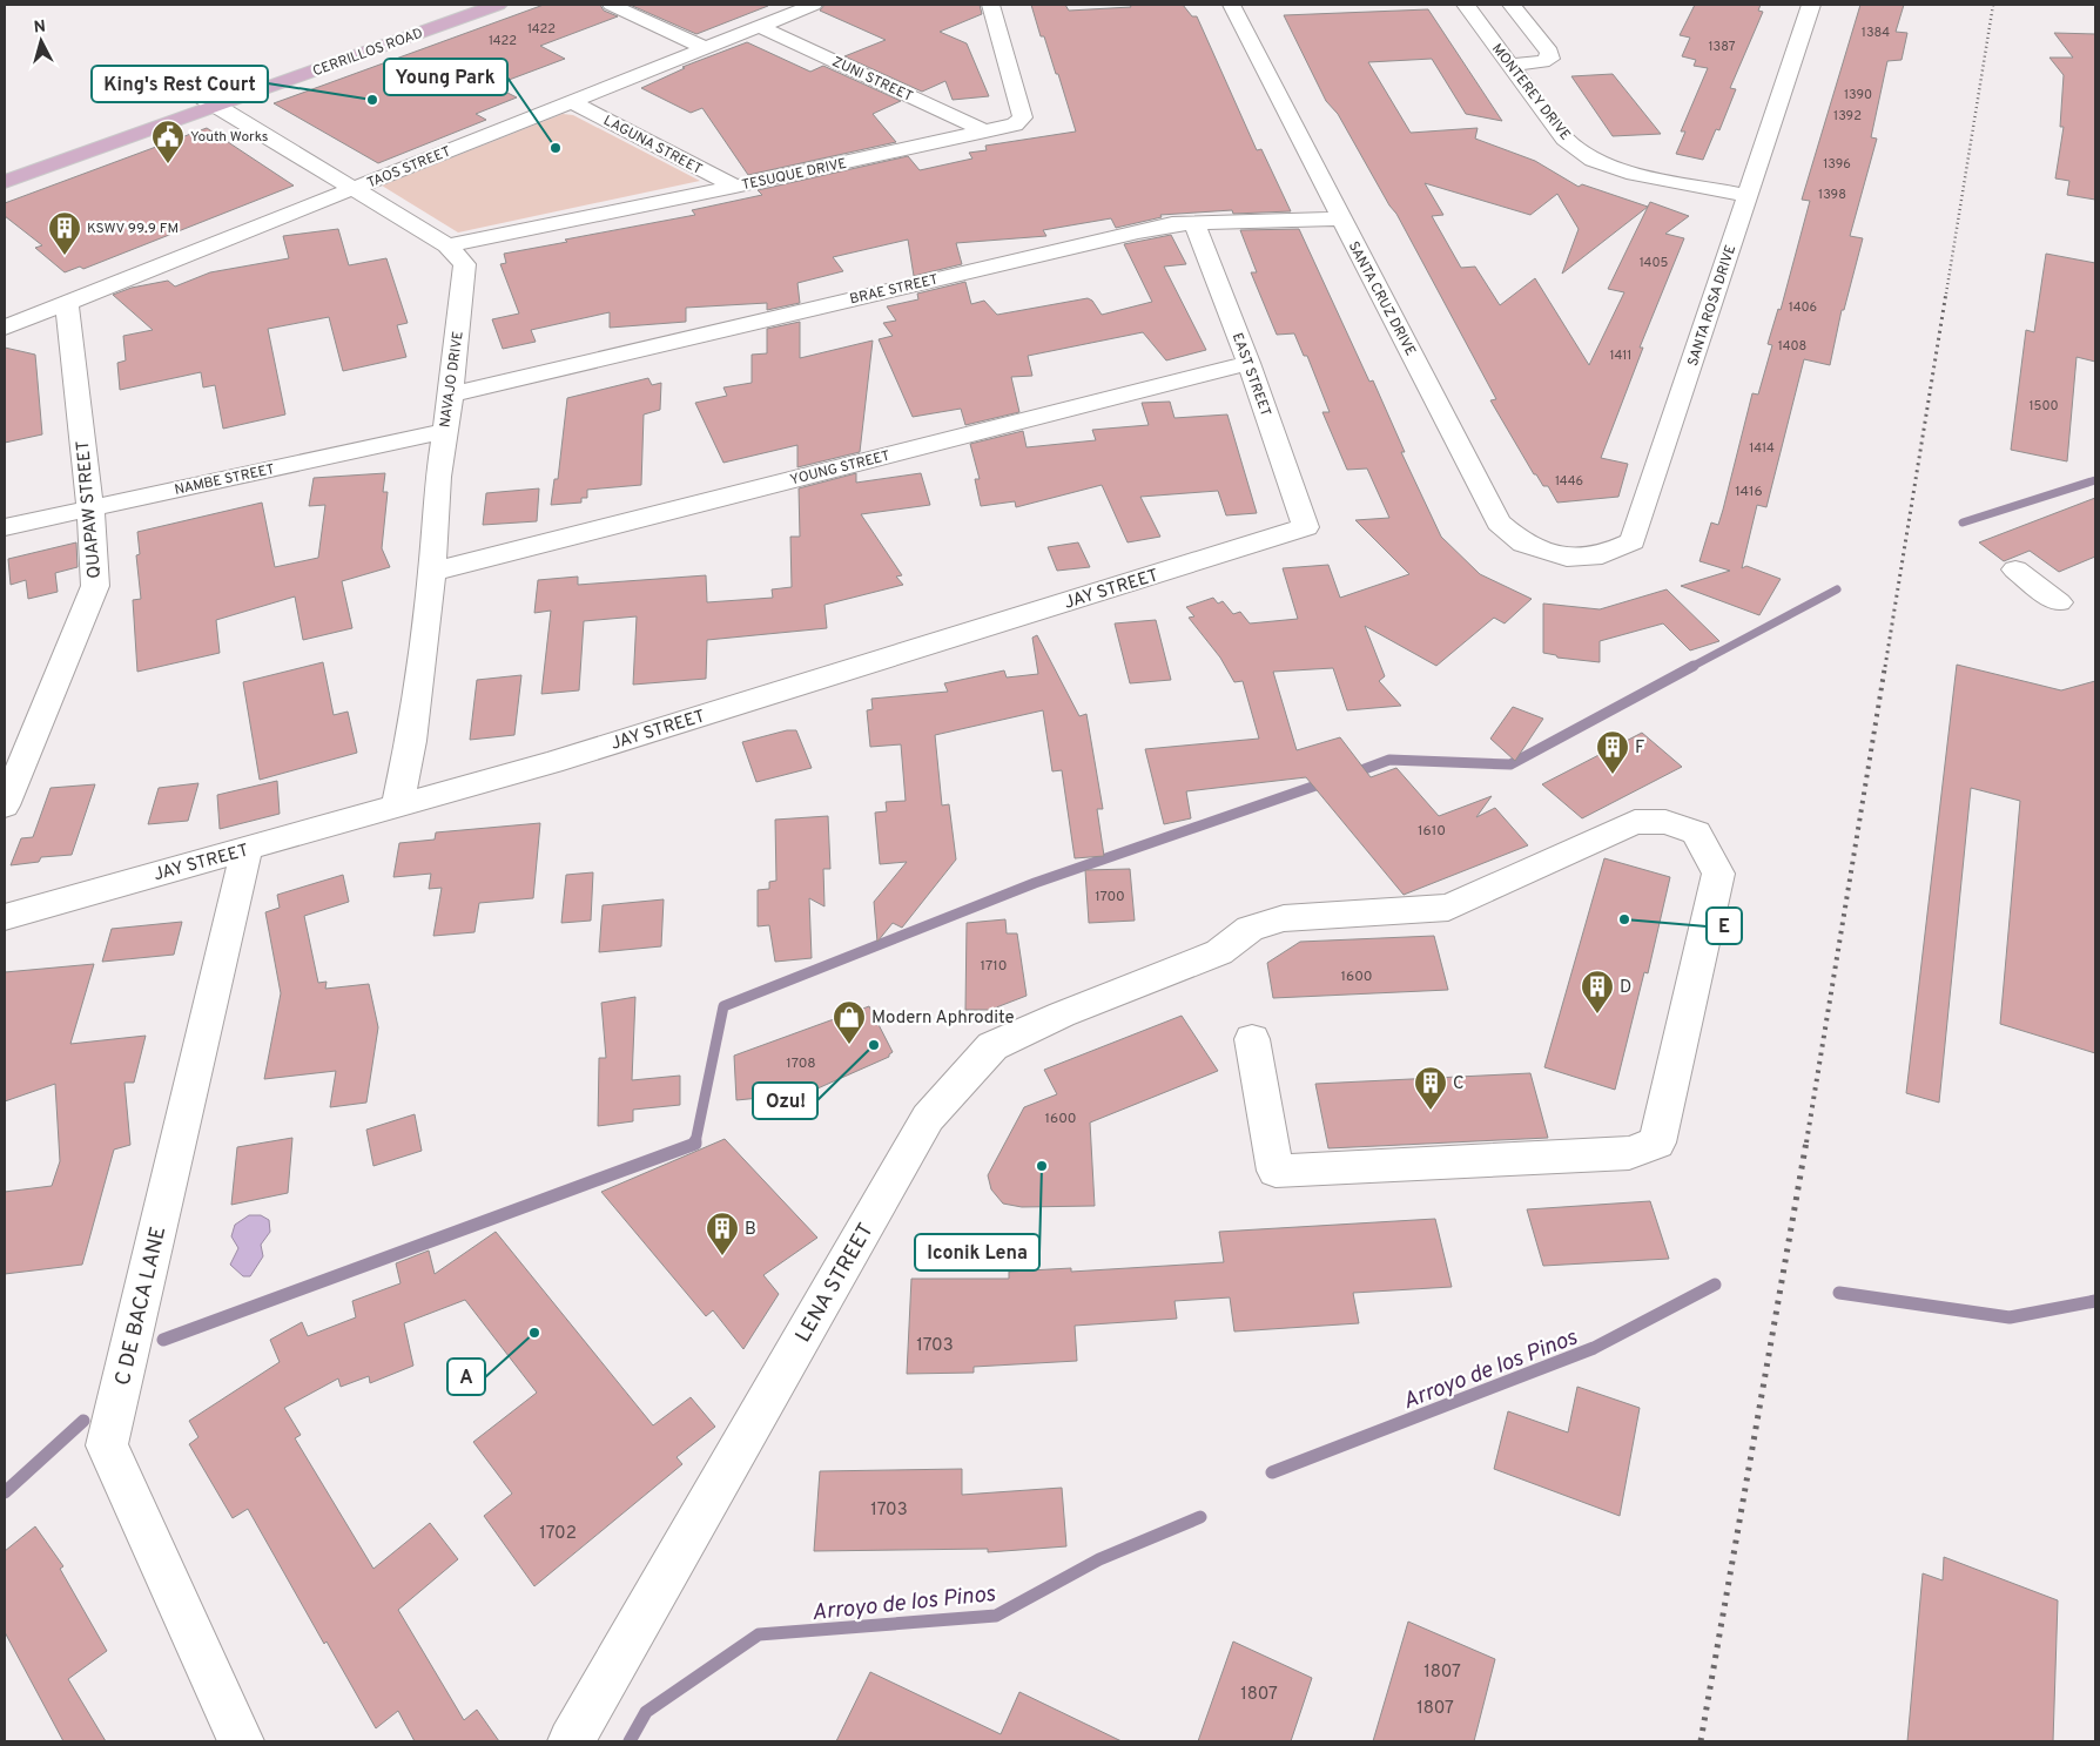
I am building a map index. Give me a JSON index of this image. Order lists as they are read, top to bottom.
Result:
{
  "streets": {
    "main road": ["CERRILLOS ROAD"],
    "street": [
      "ZUNI STREET",
      "MONTEREY DRIVE",
      "LAGUNA STREET",
      "TAOS STREET",
      "TESUQUE DRIVE",
      "BRAE STREET",
      "SANTA CRUZ DRIVE",
      "SANTA ROSA DRIVE",
      "EAST STREET",
      "NAVAJO DRIVE",
      "YOUNG STREET",
      "NAMBE STREET",
      "QUAPAW STREET",
      "JAY STREET",
      "LENA STREET",
      "C DE BACA LANE"
    ]
  },
  "crossings": [
    ["CERRILLOS ROAD", "NAVAJO DRIVE"],
    ["ZUNI STREET", "TAOS STREET"],
    ["ZUNI STREET", "TESUQUE DRIVE"],
    ["MONTEREY DRIVE", "SANTA ROSA DRIVE"],
    ["LAGUNA STREET", "TAOS STREET"],
    ["LAGUNA STREET", "TESUQUE DRIVE"],
    ["TAOS STREET", "NAVAJO DRIVE"],
    ["TAOS STREET", "QUAPAW STREET"],
    ["TESUQUE DRIVE", "NAVAJO DRIVE"],
    ["BRAE STREET", "SANTA CRUZ DRIVE"],
    ["BRAE STREET", "EAST STREET"],
    ["BRAE STREET", "NAVAJO DRIVE"],
    ["SANTA CRUZ DRIVE", "SANTA ROSA DRIVE"],
    ["EAST STREET", "YOUNG STREET"],
    ["EAST STREET", "JAY STREET"],
    ["NAVAJO DRIVE", "YOUNG STREET"],
    ["NAVAJO DRIVE", "NAMBE STREET"],
    ["NAVAJO DRIVE", "JAY STREET"],
    ["NAMBE STREET", "QUAPAW STREET"],
    ["JAY STREET", "C DE BACA LANE"]
  ],
  "water": ["Arroyo de los Pinos"],
  "places": {
    "other": [
      "King's Rest Court",
      "Young Park",
      "E",
      "Ozu!",
      "Iconik Lena",
      "A"
    ],
    "public building": ["Youth Works"],
    "building": [
      "KSWV 99.9 FM",
      "F",
      "D",
      "C",
      "B"
    ],
    "shop": ["Modern Aphrodite"]
  },
  "house_numbers": [
    "1422",
    "1384",
    "1422",
    "1387",
    "1390",
    "1392",
    "1396",
    "1398",
    "1405",
    "1406",
    "1408",
    "1411",
    "1500",
    "1414",
    "1446",
    "1416",
    "1610",
    "1700",
    "1710",
    "1600",
    "1708",
    "1600",
    "1703",
    "1703",
    "1702",
    "1807",
    "1807",
    "1807"
  ],
  "north": "top"
}
